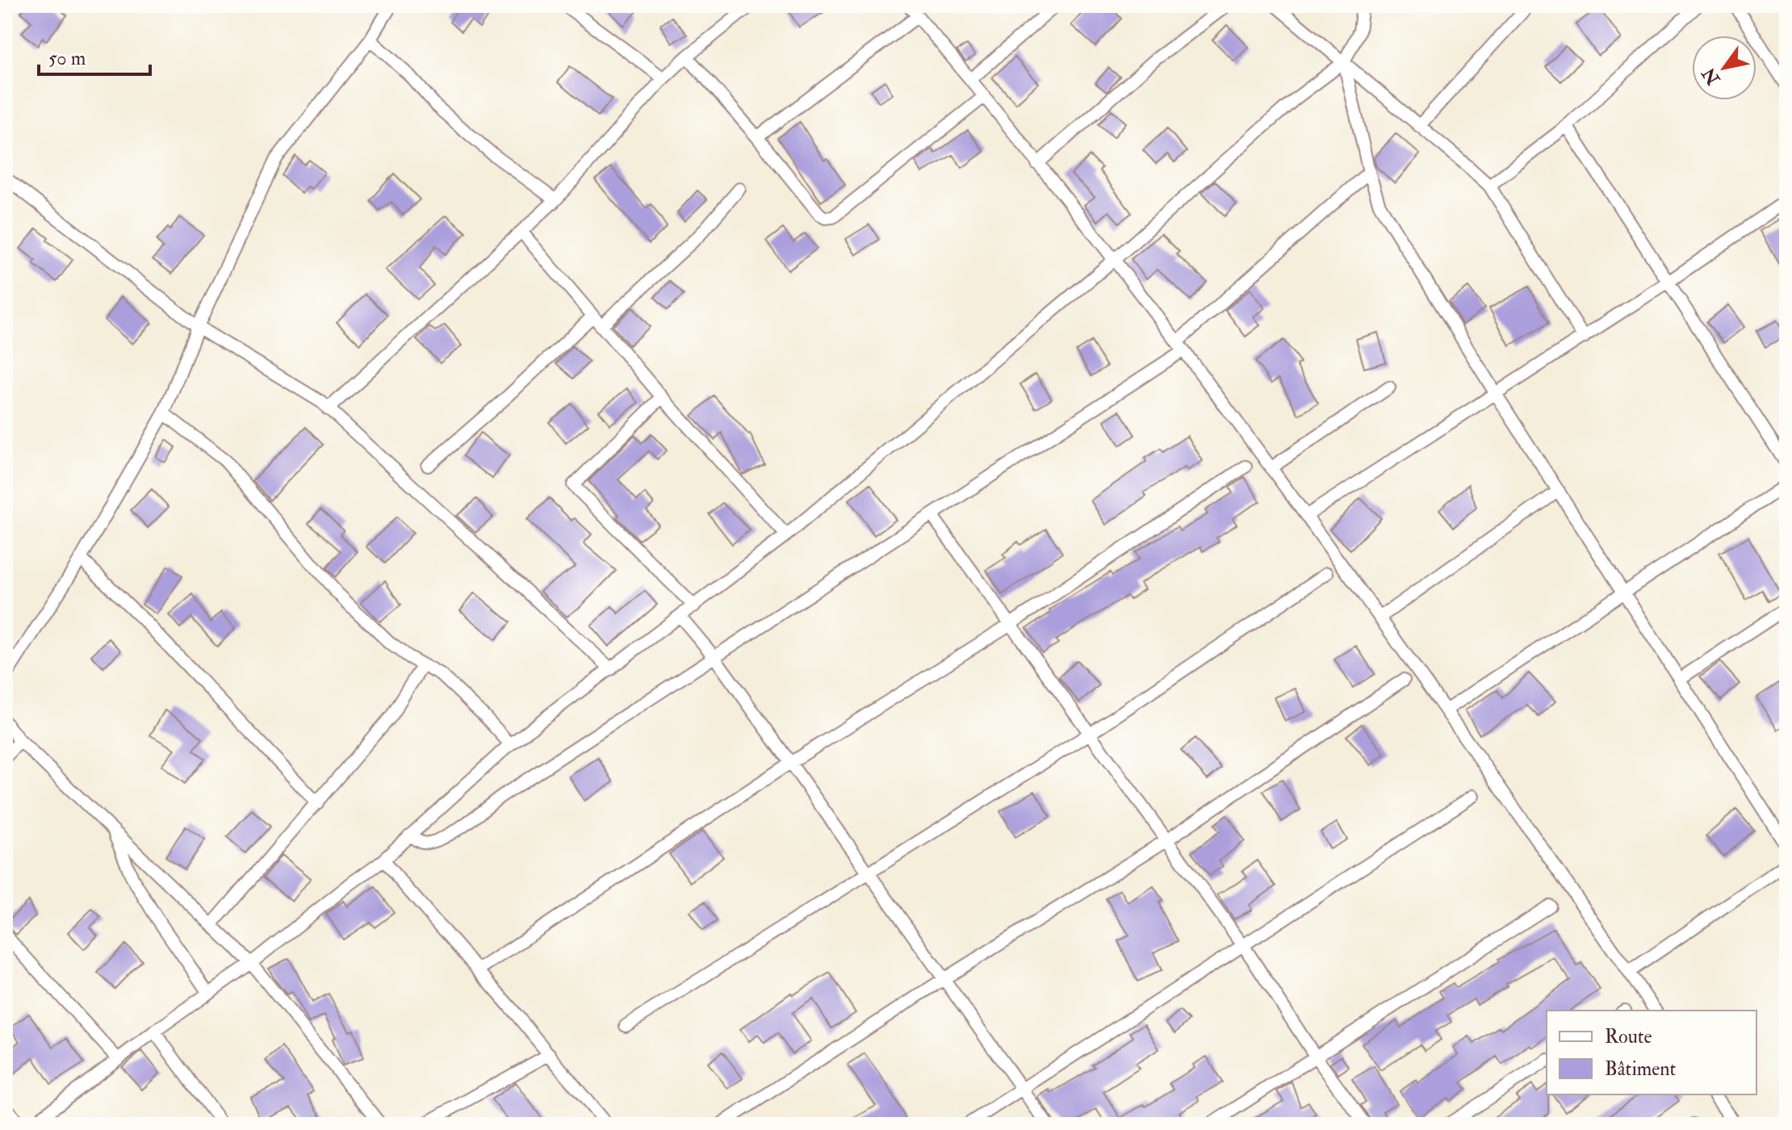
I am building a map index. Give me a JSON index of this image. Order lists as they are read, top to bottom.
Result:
{
  "legend": ["Route", "Bâtiment"],
  "scale_bar": "50 m",
  "north": "bottom left"
}
